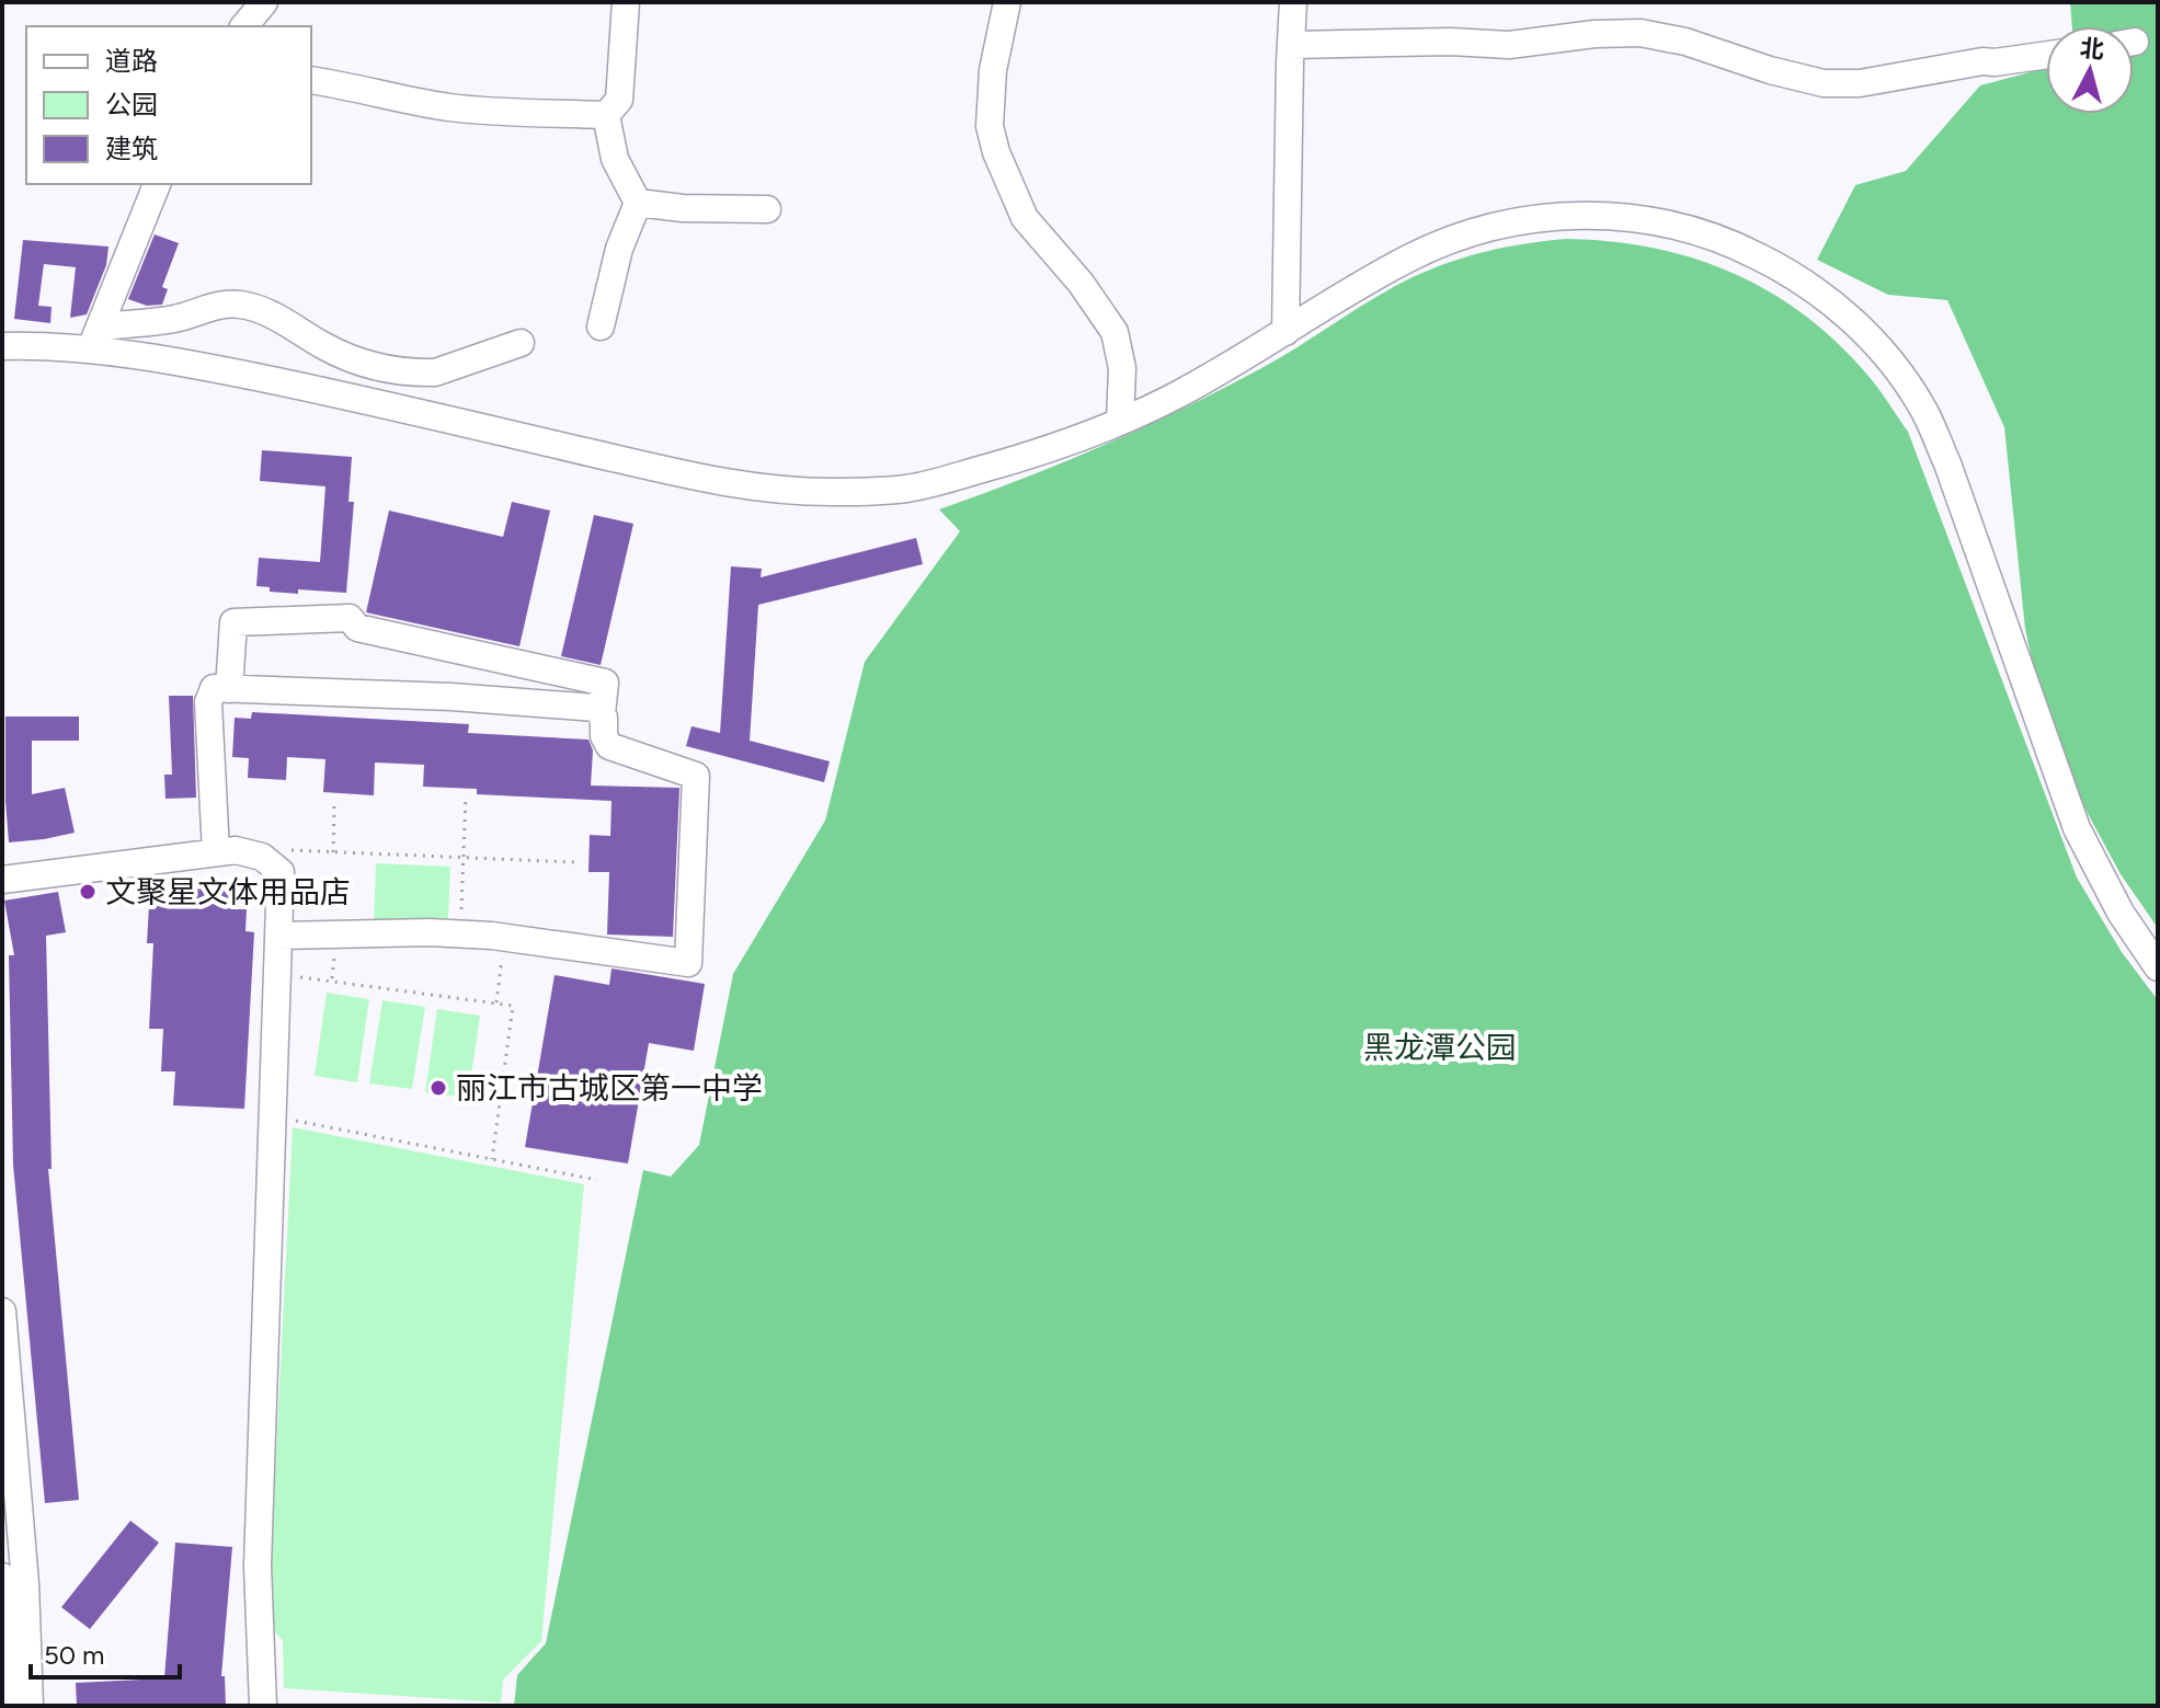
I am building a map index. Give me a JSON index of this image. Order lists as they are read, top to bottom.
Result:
{
  "parks": ["黑龙潭公园"],
  "places": ["文聚星文体用品店", "丽江市古城区第一中学"],
  "legend": ["道路", "公园", "建筑"],
  "scale_bar": "50 m",
  "north": "top"
}
